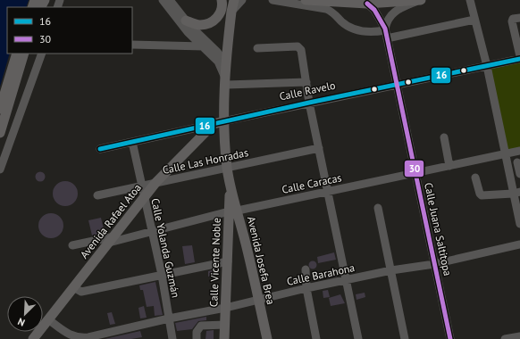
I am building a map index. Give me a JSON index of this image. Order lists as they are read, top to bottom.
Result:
{
  "streets": {
    "main road": [
      "Calle Ravelo",
      "Avenida Rafael Atoa",
      "Avenida Josefa Brea",
      "Calle Vicente Noble"
    ],
    "street": [
      "Calle Las Honradas",
      "Calle Caracas",
      "Calle Juana Saltitopa",
      "Calle Yolanda Guzmán",
      "Calle Barahona"
    ]
  },
  "crossings": [
    ["Calle Ravelo", "Avenida Rafael Atoa"],
    ["Calle Ravelo", "Calle Juana Saltitopa"],
    ["Calle Ravelo", "Calle Yolanda Guzmán"],
    ["Calle Ravelo", "Avenida Josefa Brea"],
    ["Calle Las Honradas", "Avenida Rafael Atoa"],
    ["Calle Las Honradas", "Calle Yolanda Guzmán"],
    ["Calle Las Honradas", "Avenida Josefa Brea"],
    ["Calle Caracas", "Avenida Rafael Atoa"],
    ["Calle Caracas", "Calle Juana Saltitopa"],
    ["Calle Caracas", "Calle Yolanda Guzmán"],
    ["Calle Caracas", "Avenida Josefa Brea"],
    ["Calle Caracas", "Calle Vicente Noble"],
    ["Avenida Rafael Atoa", "Calle Yolanda Guzmán"],
    ["Avenida Rafael Atoa", "Calle Barahona"],
    ["Calle Juana Saltitopa", "Calle Barahona"],
    ["Calle Yolanda Guzmán", "Calle Barahona"],
    ["Avenida Josefa Brea", "Calle Vicente Noble"],
    ["Avenida Josefa Brea", "Calle Barahona"],
    ["Calle Vicente Noble", "Calle Barahona"]
  ],
  "lines": ["transit line 30", "transit line 16"],
  "legend": ["16", "30"],
  "north": "bottom left"
}
